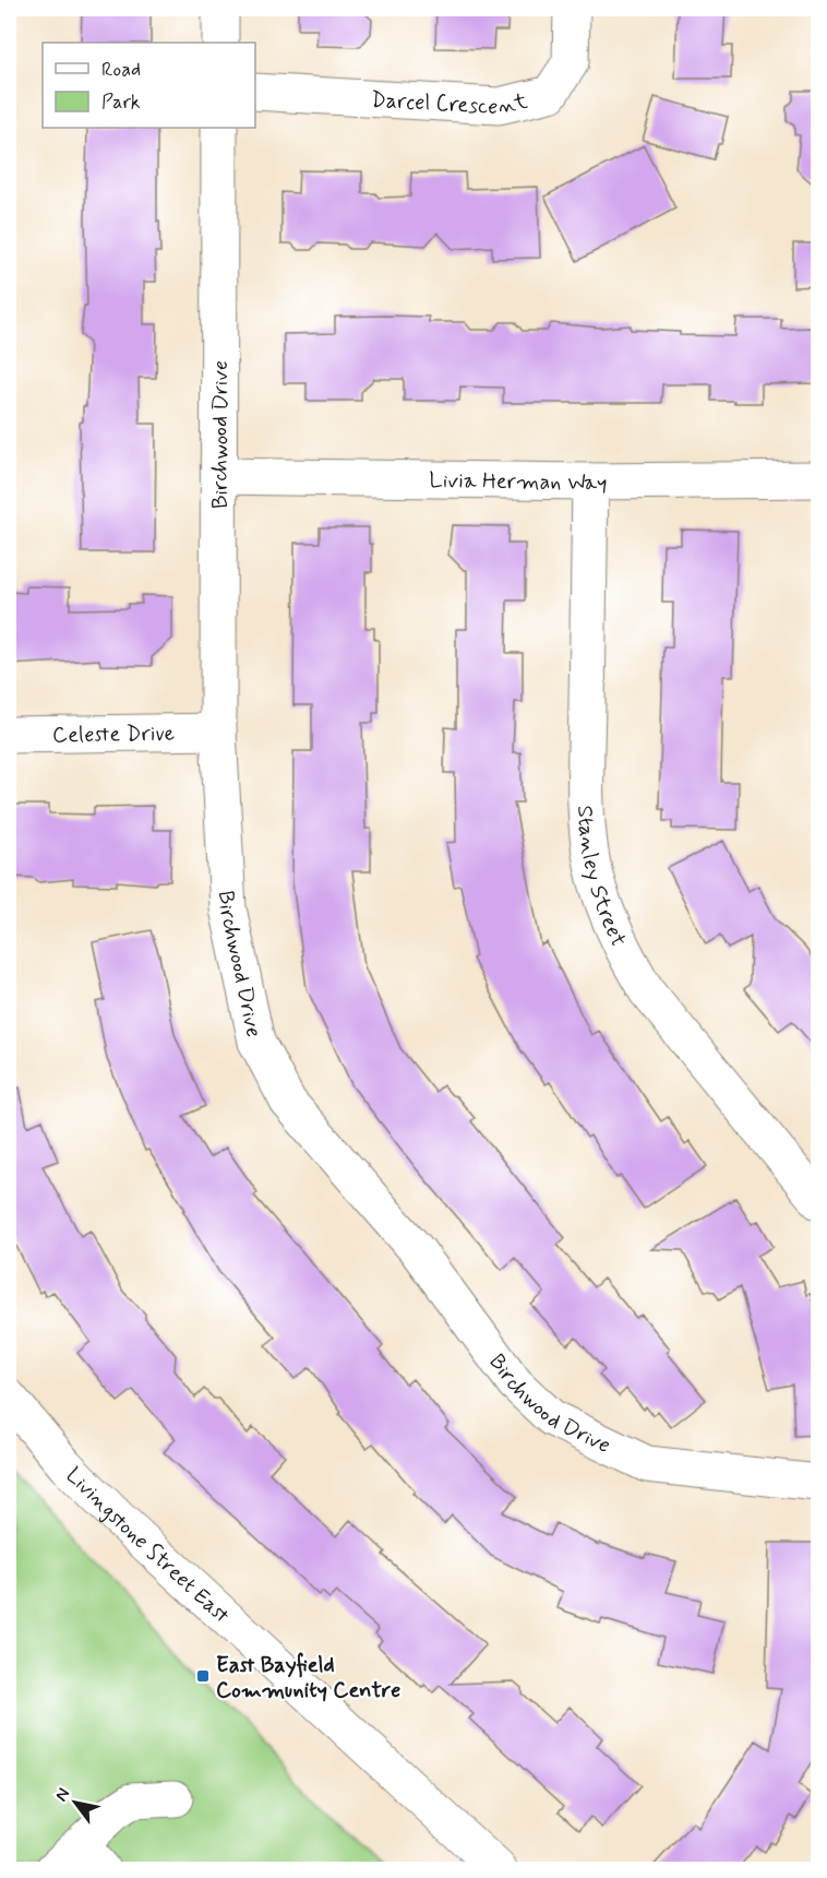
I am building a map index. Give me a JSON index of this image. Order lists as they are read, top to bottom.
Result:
{
  "streets": {
    "street": [
      "Darcel Crescent",
      "Birchwood Drive",
      "Livia Herman Way",
      "Celeste Drive",
      "Stanley Street",
      "Livingstone Street East"
    ]
  },
  "crossings": [
    ["Birchwood Drive", "Livia Herman Way"],
    ["Birchwood Drive", "Celeste Drive"],
    ["Livia Herman Way", "Stanley Street"]
  ],
  "places": {
    "transit": ["East Bayfield Community Centre"]
  },
  "legend": ["Road", "Park"],
  "north": "top left"
}
